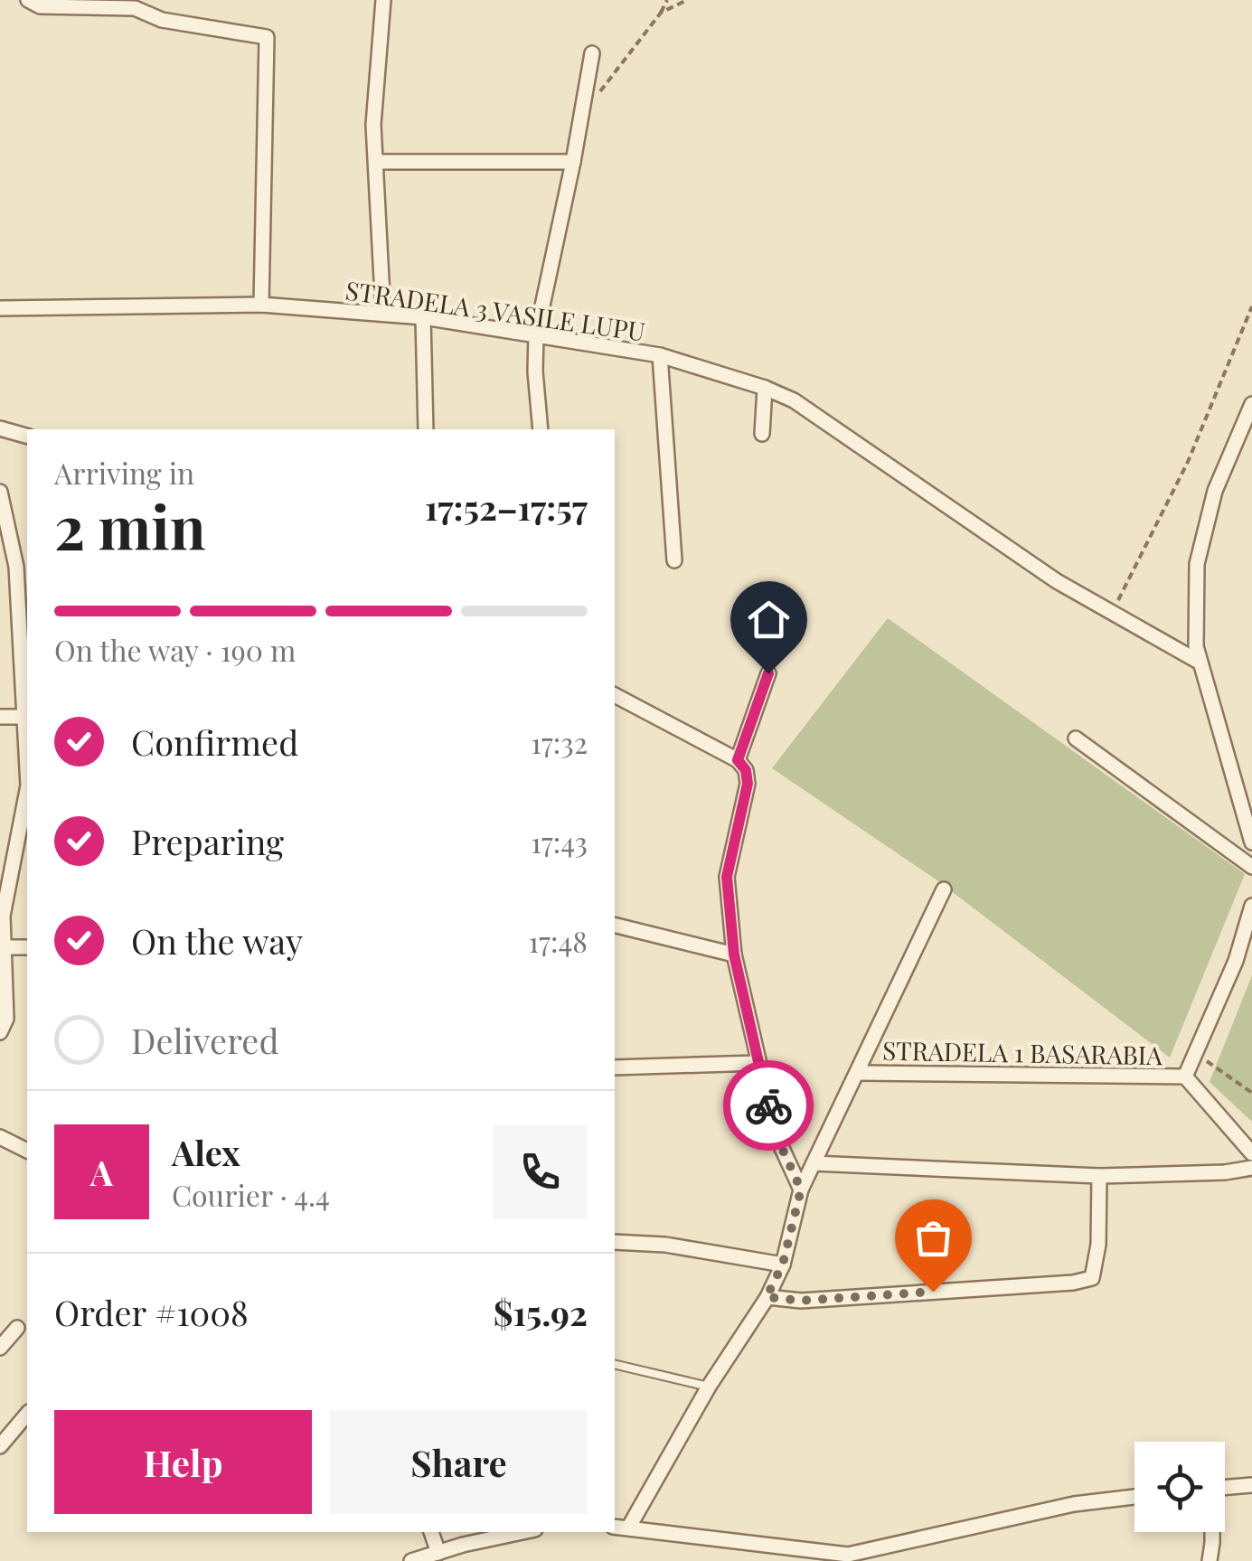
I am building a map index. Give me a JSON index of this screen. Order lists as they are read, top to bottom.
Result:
{
  "streets": {
    "street": ["STRADELA 3 VASILE LUPU", "STRADELA 1 BASARABIA"]
  },
  "page": {
    "heading": ["2 min", "Arriving in", "17:52–17:57"],
    "panel": [
      "Alex",
      "Courier · 4.4",
      "Order #1008",
      "$15.92"
    ],
    "bar": "On the way · 190 m",
    "list": [
      ["Confirmed", "17:32"],
      ["Preparing", "17:43"],
      ["On the way", "17:48"],
      "Delivered"
    ],
    "round": "A",
    "buttons": ["Help", "Share"]
  }
}
